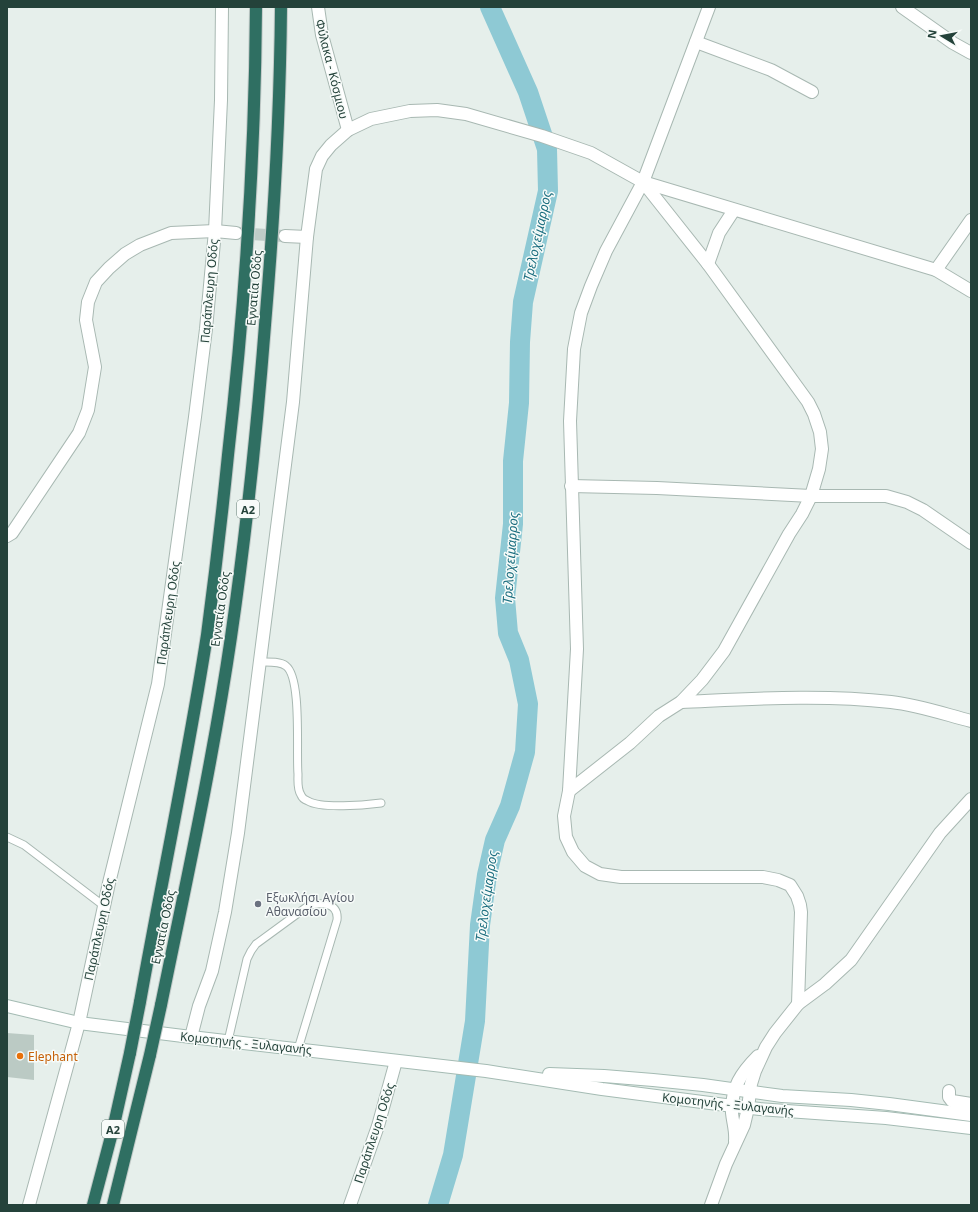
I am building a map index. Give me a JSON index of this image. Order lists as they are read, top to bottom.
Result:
{
  "streets": {
    "highway": ["Εγνατία Οδός", "Α2"],
    "street": ["Φύλακα - Κόσμιου", "Παράπλευρη Οδός", "Κομοτηνής - Ξυλαγανής"]
  },
  "crossings": [
    ["Παράπλευρη Οδός", "Κομοτηνής - Ξυλαγανής"]
  ],
  "water": ["Τρελοχείμαρρος"],
  "places": ["Εξωκλήσι Αγίου Αθανασίου", "Elephant"],
  "north": "left"
}
